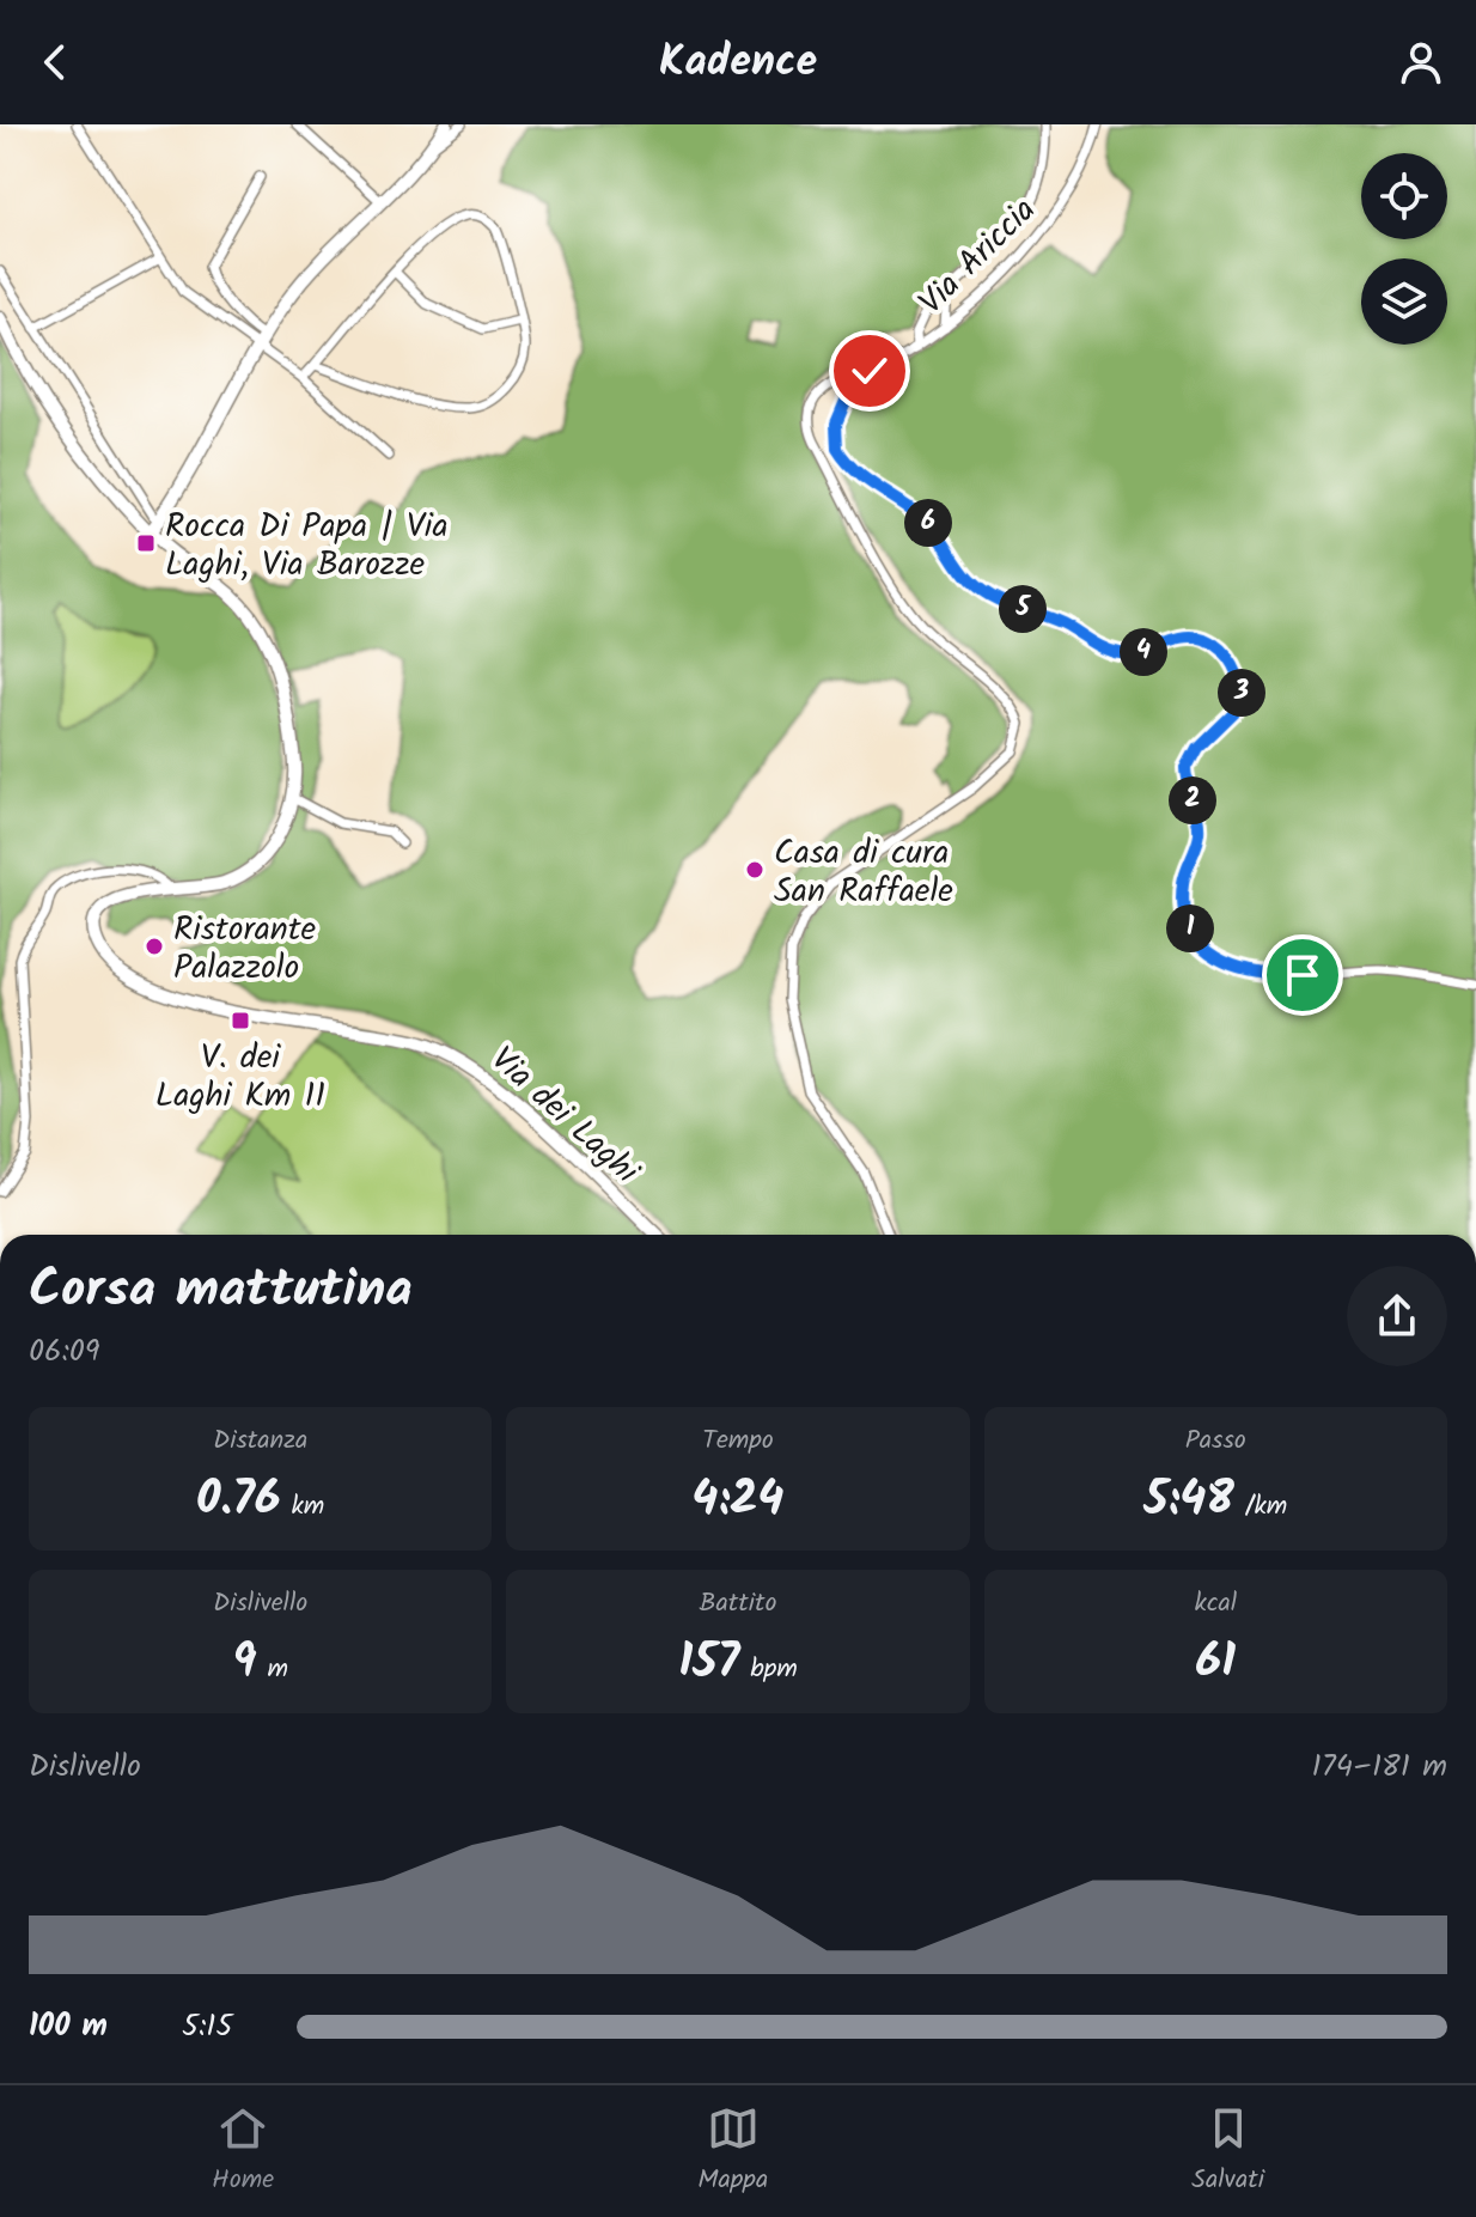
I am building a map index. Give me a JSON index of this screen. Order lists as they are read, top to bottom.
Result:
{
  "streets": {
    "main road": ["Via dei Laghi"],
    "street": ["Via Ariccia"]
  },
  "places": {
    "transit": ["Rocca Di Papa | Via Laghi, Via Barozze", "V. dei Laghi Km 11"],
    "other": ["Casa di cura San Raffaele", "Ristorante Palazzolo"]
  },
  "page": {
    "header": "Kadence",
    "pins": [
      "6",
      "5",
      "4",
      "3",
      "2",
      "1"
    ],
    "heading": ["Corsa mattutina", "06:09"],
    "stats": [
      ["Distanza", "0.76 km"],
      ["Tempo", "4:24"],
      ["Passo", "5:48 /km"],
      ["Dislivello", "9 m"],
      ["Battito", "157 bpm"],
      ["kcal", "61"]
    ],
    "chart": ["Dislivello", "174–181 m"],
    "list": [
      {
        "name": "100 m",
        "note": "5:15"
      }
    ],
    "tabs": ["Home", "Mappa", "Salvati"]
  }
}
